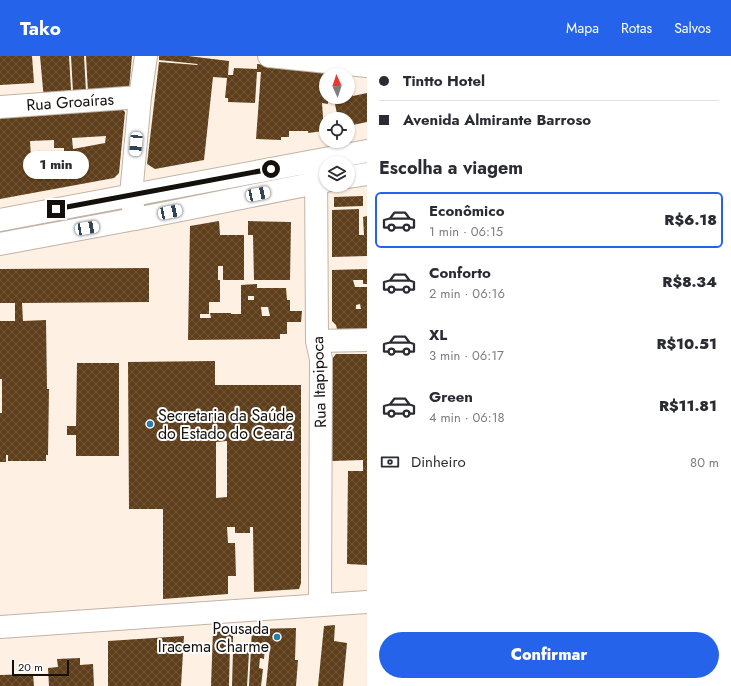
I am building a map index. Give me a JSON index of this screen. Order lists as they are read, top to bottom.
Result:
{
  "streets": {
    "street": ["Rua Groaíras", "Rua Itapipoca"]
  },
  "places": ["Secretaria da Saúde do Estado do Ceará", "Pousada Iracema Charme"],
  "scale_bar": "20 m",
  "north": "top",
  "page": {
    "header": "Tako",
    "nav": ["Mapa", "Rotas", "Salvos"],
    "banner": ["Tintto Hotel", "Avenida Almirante Barroso"],
    "heading": "Escolha a viagem",
    "bubble": "1 min",
    "list": [
      {
        "name": "Econômico",
        "note": "1 min · 06:15",
        "value": "R$6.18"
      },
      {
        "name": "Conforto",
        "note": "2 min · 06:16",
        "value": "R$8.34"
      },
      {
        "name": "XL",
        "note": "3 min · 06:17",
        "value": "R$10.51"
      },
      {
        "name": "Green",
        "note": "4 min · 06:18",
        "value": "R$11.81"
      }
    ],
    "pay": ["Dinheiro", "80 m"],
    "buttons": "Confirmar",
    "scale": "20 m"
  }
}
